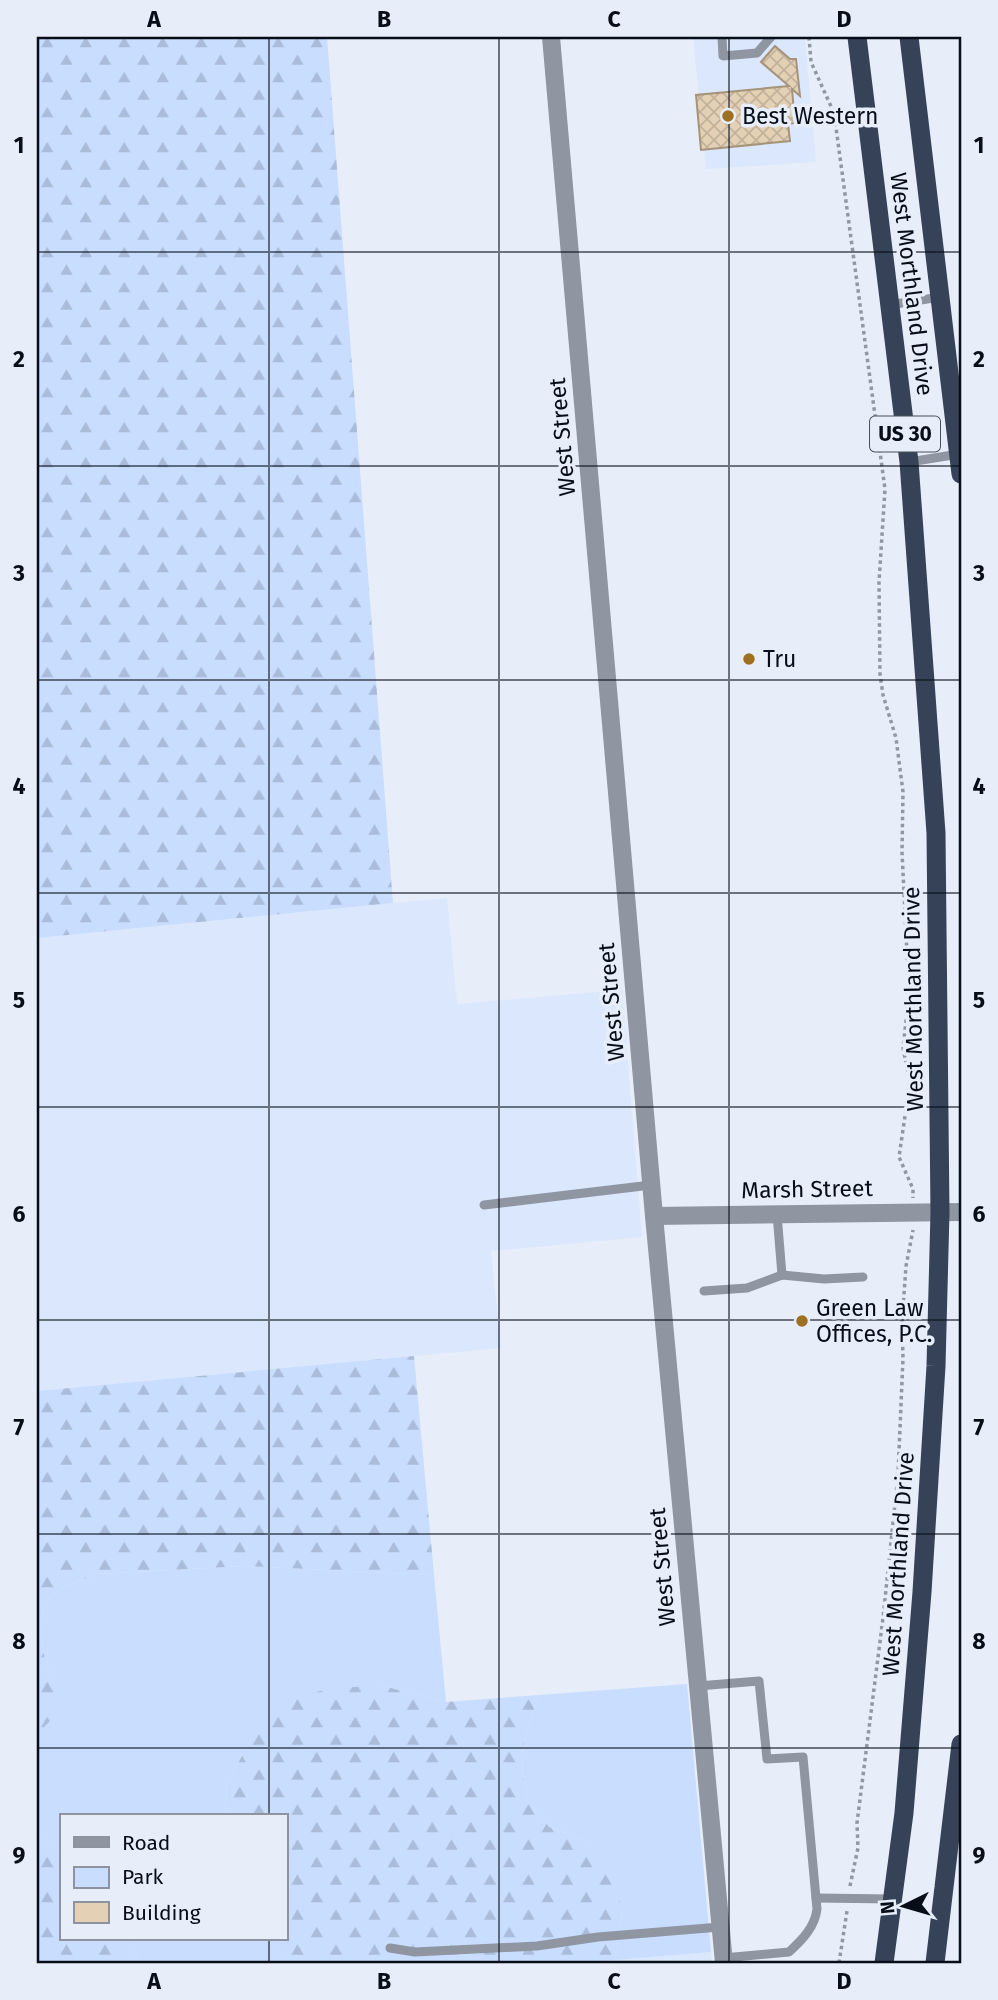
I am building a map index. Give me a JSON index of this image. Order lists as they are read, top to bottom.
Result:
{
  "streets": {
    "highway": ["West Morthland Drive", "US 30"],
    "street": ["West Street", "Marsh Street"]
  },
  "crossings": [
    ["West Morthland Drive", "Marsh Street"],
    ["West Street", "Marsh Street"]
  ],
  "places": ["Best Western", "Tru", "Green Law Offices, P.C."],
  "legend": ["Road", "Park", "Building"],
  "north": "left",
  "grid": {
    "columns": [
      "A",
      "B",
      "C",
      "D"
    ],
    "rows": [
      "1",
      "2",
      "3",
      "4",
      "5",
      "6",
      "7",
      "8",
      "9"
    ]
  }
}
